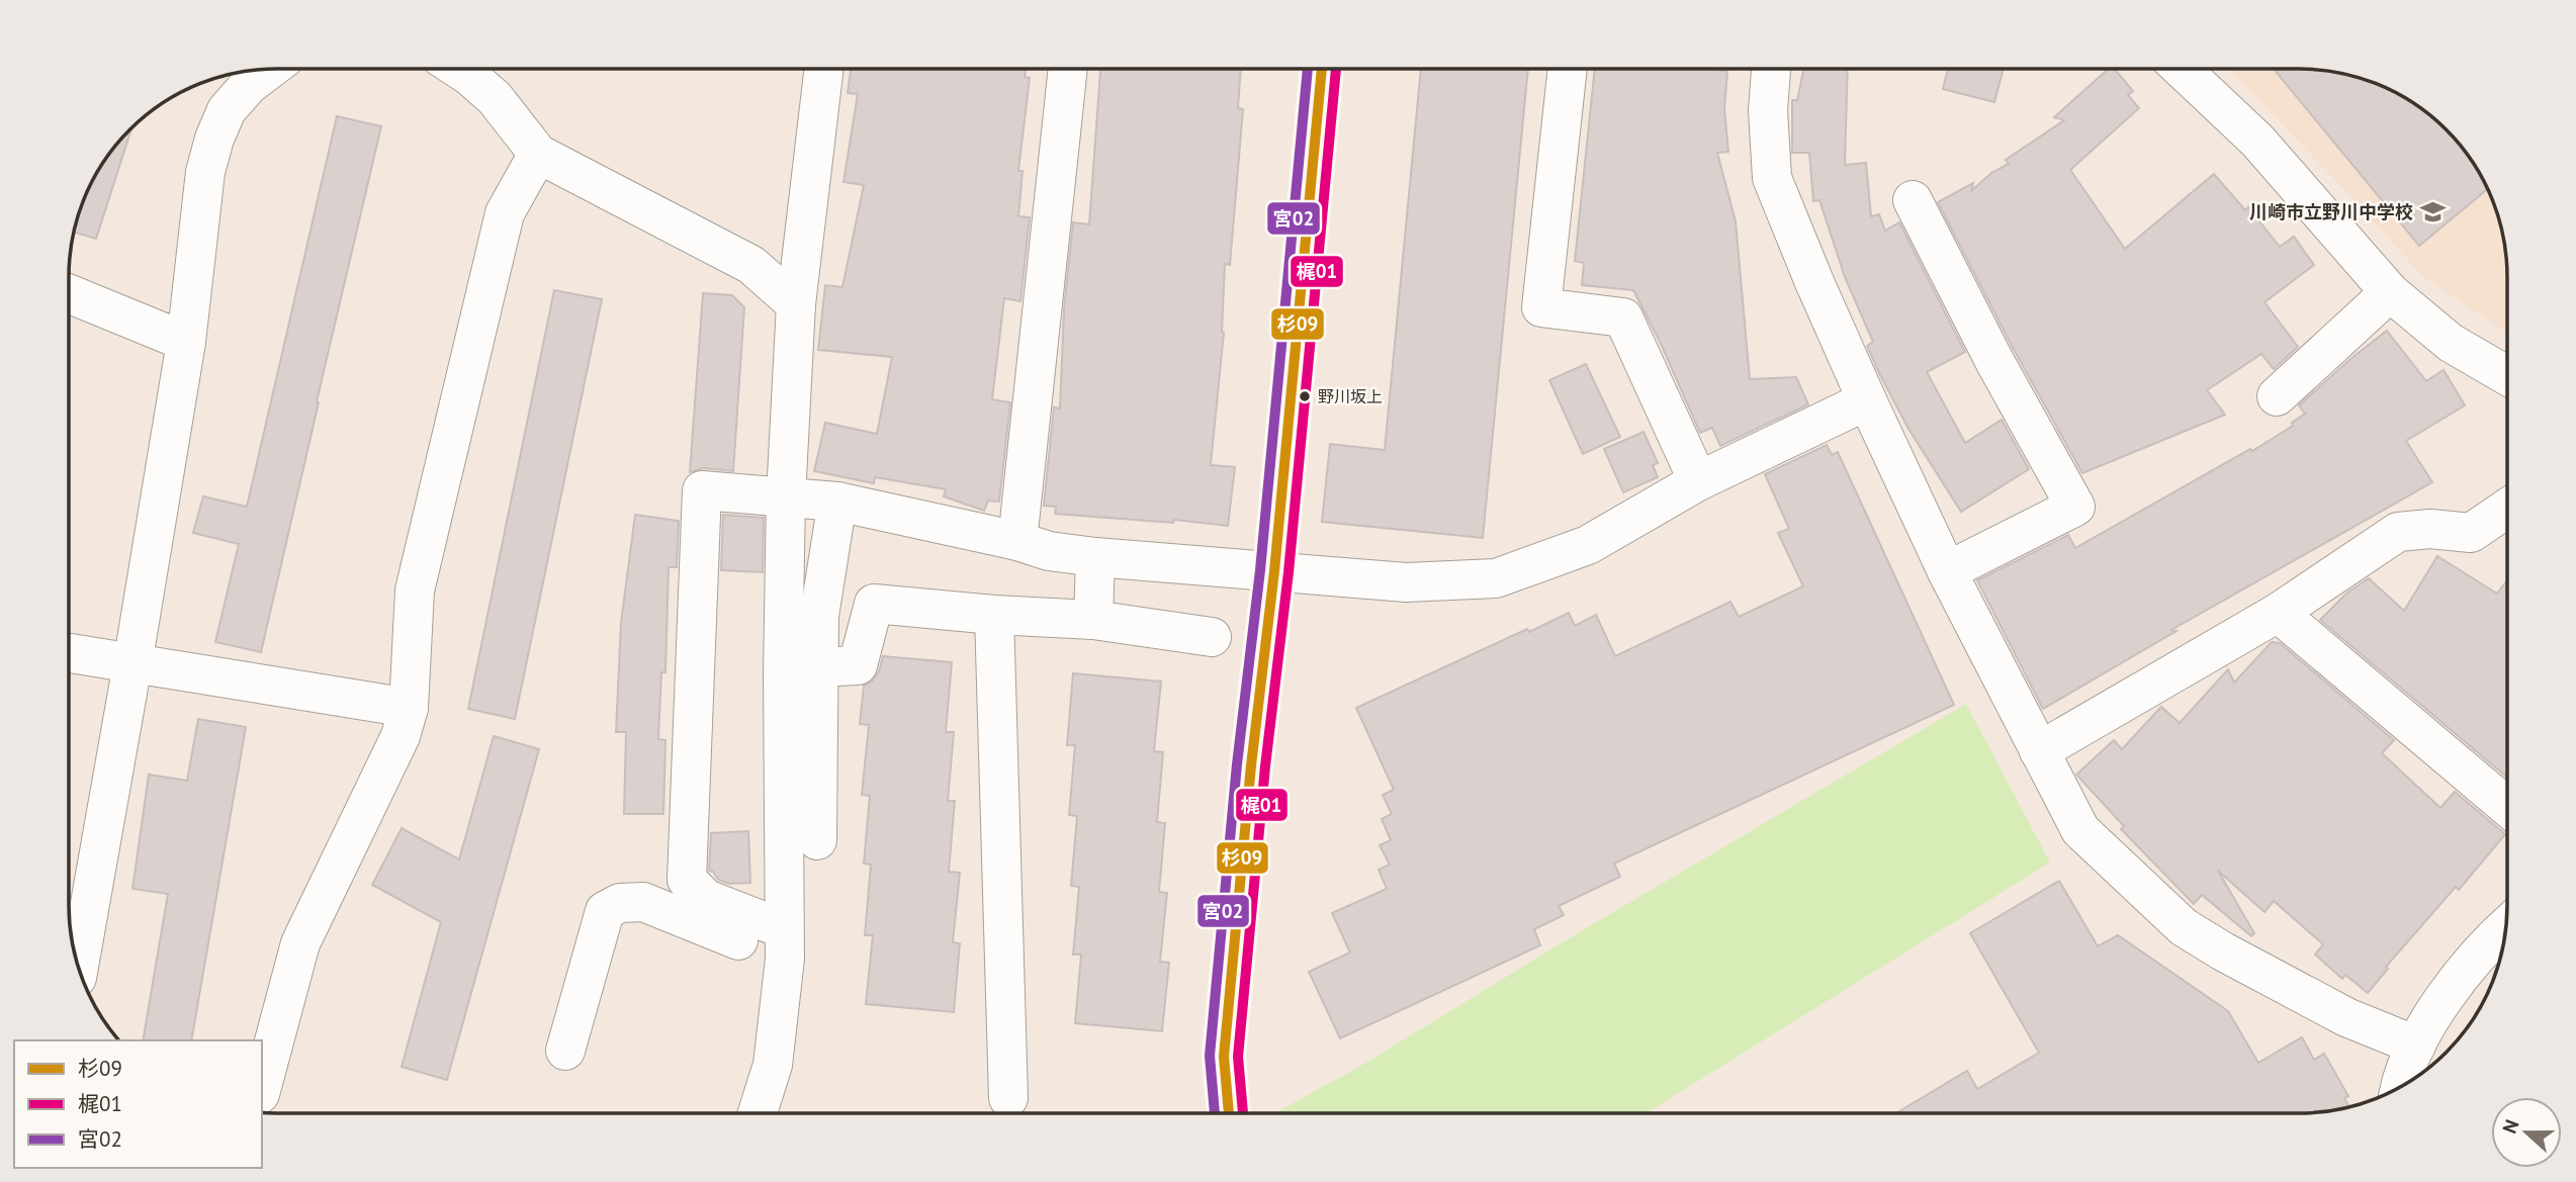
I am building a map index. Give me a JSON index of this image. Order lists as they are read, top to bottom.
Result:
{
  "places": {
    "school or university": ["川崎市立野川中学校"],
    "other": ["野川坂上"]
  },
  "lines": ["transit line 梶01", "transit line 杉09", "transit line 宮02"],
  "legend": ["杉09", "梶01", "宮02"],
  "north": "left"
}
